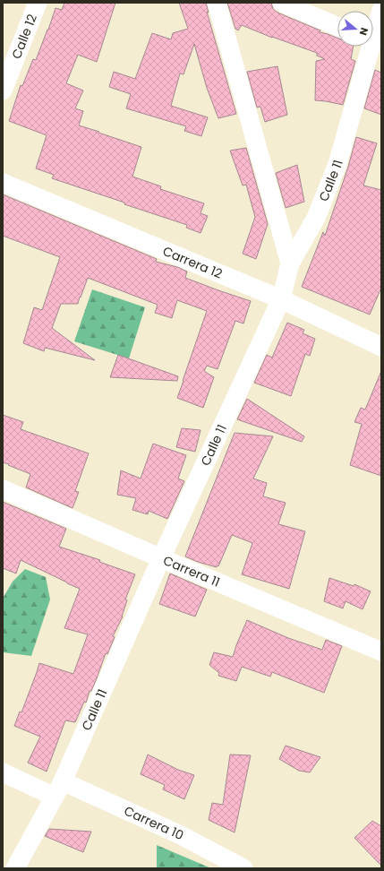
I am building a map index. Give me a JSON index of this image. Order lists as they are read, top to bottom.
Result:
{
  "streets": {
    "street": [
      "Calle 12",
      "Calle 11",
      "Carrera 12",
      "Carrera 11",
      "Carrera 10"
    ]
  },
  "crossings": [
    ["Calle 11", "Carrera 12"],
    ["Calle 11", "Carrera 11"],
    ["Calle 11", "Carrera 10"]
  ],
  "north": "right"
}
